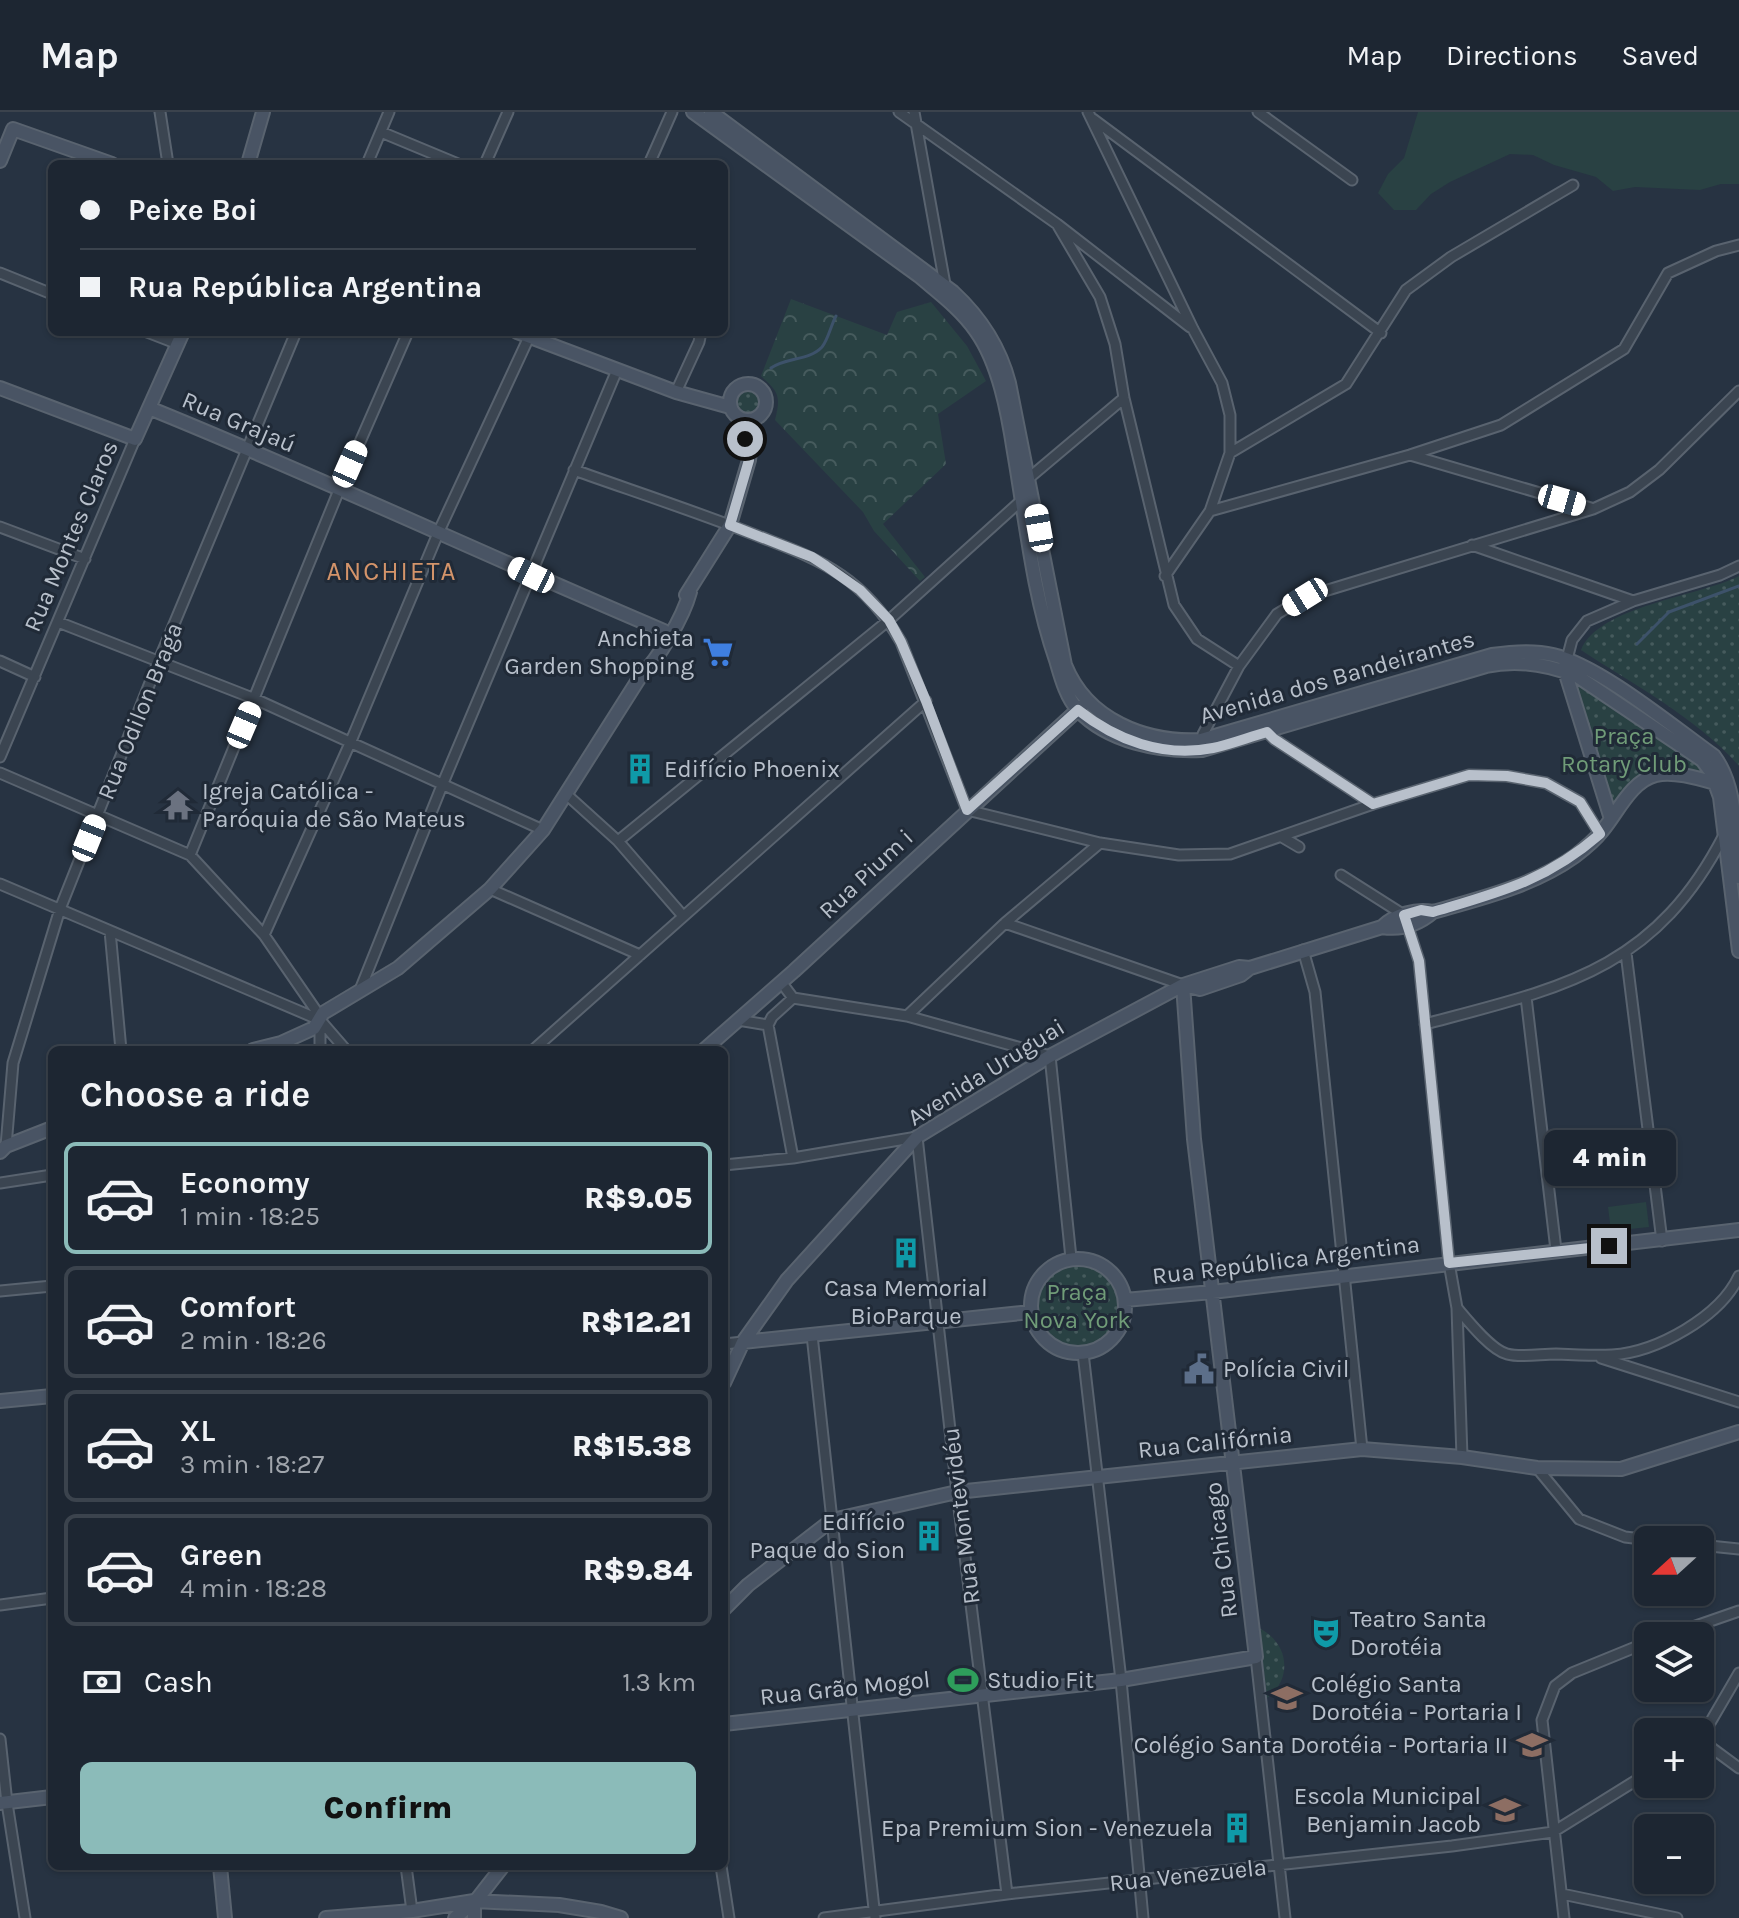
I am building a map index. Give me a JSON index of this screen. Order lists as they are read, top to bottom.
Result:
{
  "streets": {
    "street": [
      "Rua Grajaú",
      "Rua Montes Claros",
      "Avenida dos Bandeirantes",
      "Rua Odilon Braga",
      "Rua Pium i",
      "Avenida Uruguai",
      "Rua República Argentina",
      "Rua Califórnia",
      "Rua Montevidéu",
      "Rua Chicago",
      "Rua Grão Mogol",
      "Rua Venezuela"
    ]
  },
  "crossings": [
    ["Rua Grajaú", "Rua Montes Claros"],
    ["Rua Grajaú", "Rua Odilon Braga"],
    ["Avenida dos Bandeirantes", "Rua Pium i"],
    ["Avenida dos Bandeirantes", "Avenida Uruguai"],
    ["Avenida Uruguai", "Rua Montevidéu"],
    ["Avenida Uruguai", "Rua Chicago"],
    ["Rua República Argentina", "Rua Chicago"],
    ["Rua Califórnia", "Rua Montevidéu"],
    ["Rua Califórnia", "Rua Chicago"],
    ["Rua Montevidéu", "Rua Grão Mogol"],
    ["Rua Montevidéu", "Rua Venezuela"],
    ["Rua Chicago", "Rua Grão Mogol"],
    ["Rua Chicago", "Rua Venezuela"]
  ],
  "districts": ["ANCHIETA"],
  "parks": ["Praça Rotary Club", "Praça Nova York"],
  "places": {
    "supermarket": ["Anchieta Garden Shopping"],
    "building": [
      "Edifício Phoenix",
      "Casa Memorial BioParque",
      "Edifício Paque do Sion",
      "Epa Premium Sion - Venezuela"
    ],
    "temple": ["Igreja Católica - Paróquia de São Mateus"],
    "public building": ["Polícia Civil"],
    "theatre": ["Teatro Santa Dorotéia"],
    "sports": ["Studio Fit"],
    "school or university": ["Colégio Santa Dorotéia - Portaria I", "Colégio Santa Dorotéia - Portaria II", "Escola Municipal Benjamin Jacob"]
  },
  "north": "left",
  "page": {
    "header": "Map",
    "nav": ["Map", "Directions", "Saved"],
    "banner": ["Peixe Boi", "Rua República Argentina"],
    "heading": "Choose a ride",
    "bubble": "4 min",
    "list": [
      {
        "name": "Economy",
        "note": "1 min · 18:25",
        "value": "R$9.05"
      },
      {
        "name": "Comfort",
        "note": "2 min · 18:26",
        "value": "R$12.21"
      },
      {
        "name": "XL",
        "note": "3 min · 18:27",
        "value": "R$15.38"
      },
      {
        "name": "Green",
        "note": "4 min · 18:28",
        "value": "R$9.84"
      }
    ],
    "map_buttons": ["+", "−"],
    "pay": ["Cash", "1.3 km"],
    "buttons": "Confirm"
  }
}
